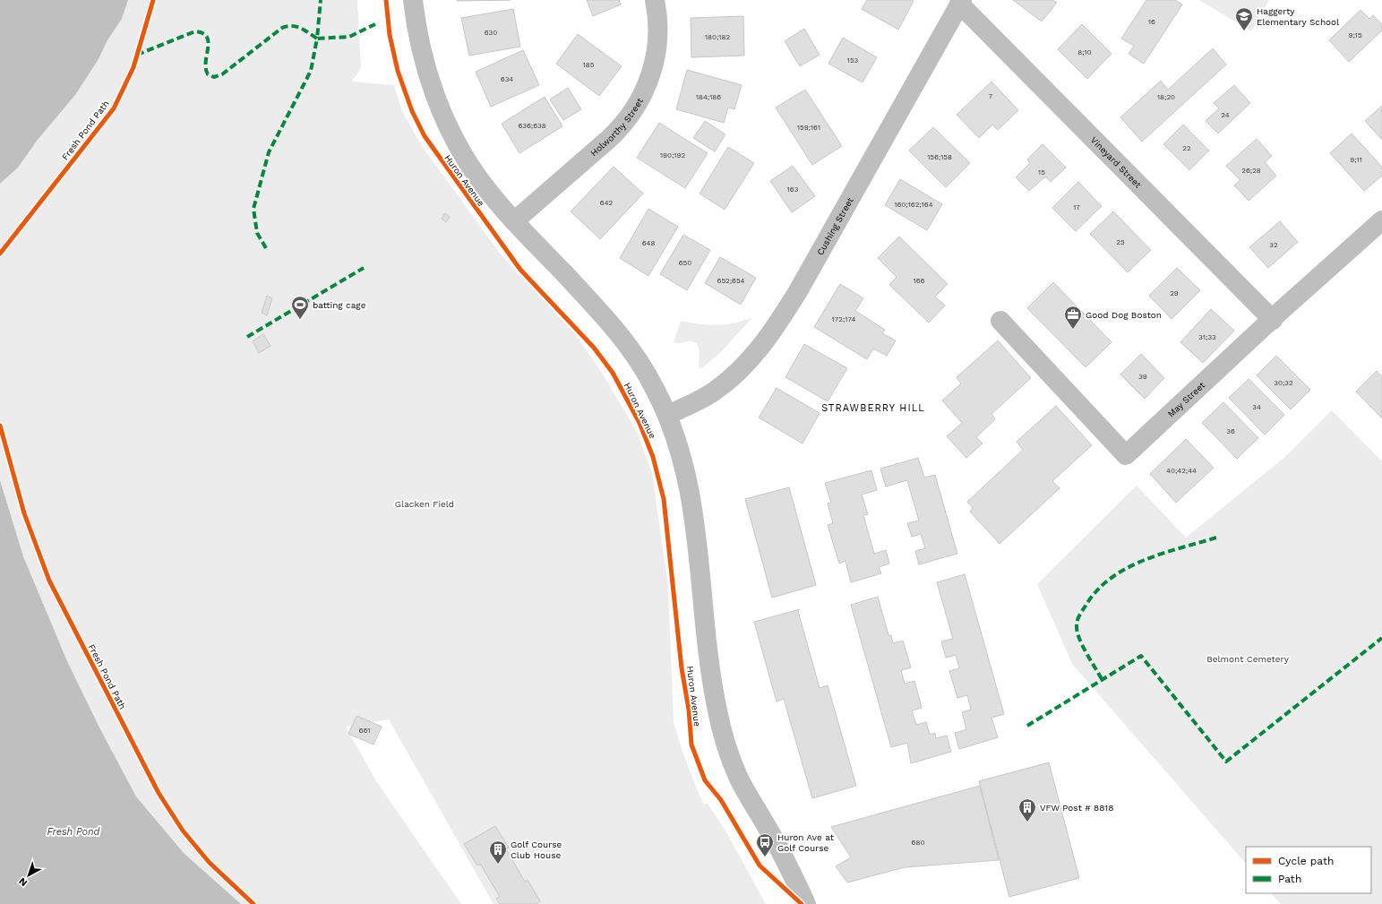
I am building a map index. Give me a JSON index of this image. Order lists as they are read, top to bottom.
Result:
{
  "streets": {
    "street": [
      "Holworthy Street",
      "Vineyard Street",
      "Huron Avenue",
      "Cushing Street",
      "May Street"
    ],
    "cycle path": ["Fresh Pond Path"]
  },
  "crossings": [
    ["Holworthy Street", "Huron Avenue"],
    ["Vineyard Street", "Cushing Street"],
    ["Vineyard Street", "May Street"],
    ["Huron Avenue", "Cushing Street"]
  ],
  "districts": ["STRAWBERRY HILL"],
  "water": ["Fresh Pond"],
  "parks": ["Glacken Field", "Belmont Cemetery"],
  "places": {
    "school or university": ["Haggerty Elementary School"],
    "sports": ["batting cage"],
    "office": ["Good Dog Boston"],
    "building": ["VFW Post # 8818", "Golf Course Club House"],
    "bus stop": ["Huron Ave at Golf Course"]
  },
  "house_numbers": [
    "16",
    "630",
    "9;15",
    "180;182",
    "8;10",
    "153",
    "185",
    "634",
    "7",
    "184;186",
    "18;20",
    "24",
    "636;638",
    "159;161",
    "22",
    "190;192",
    "156;158",
    "9;11",
    "26;28",
    "15",
    "163",
    "642",
    "160;162;164",
    "17",
    "25",
    "648",
    "32",
    "650",
    "652;654",
    "166",
    "29",
    "172;174",
    "31;33",
    "39",
    "30;32",
    "34",
    "36",
    "40;42;44",
    "661",
    "680"
  ],
  "legend": ["Cycle path", "Path"],
  "north": "bottom left"
}
